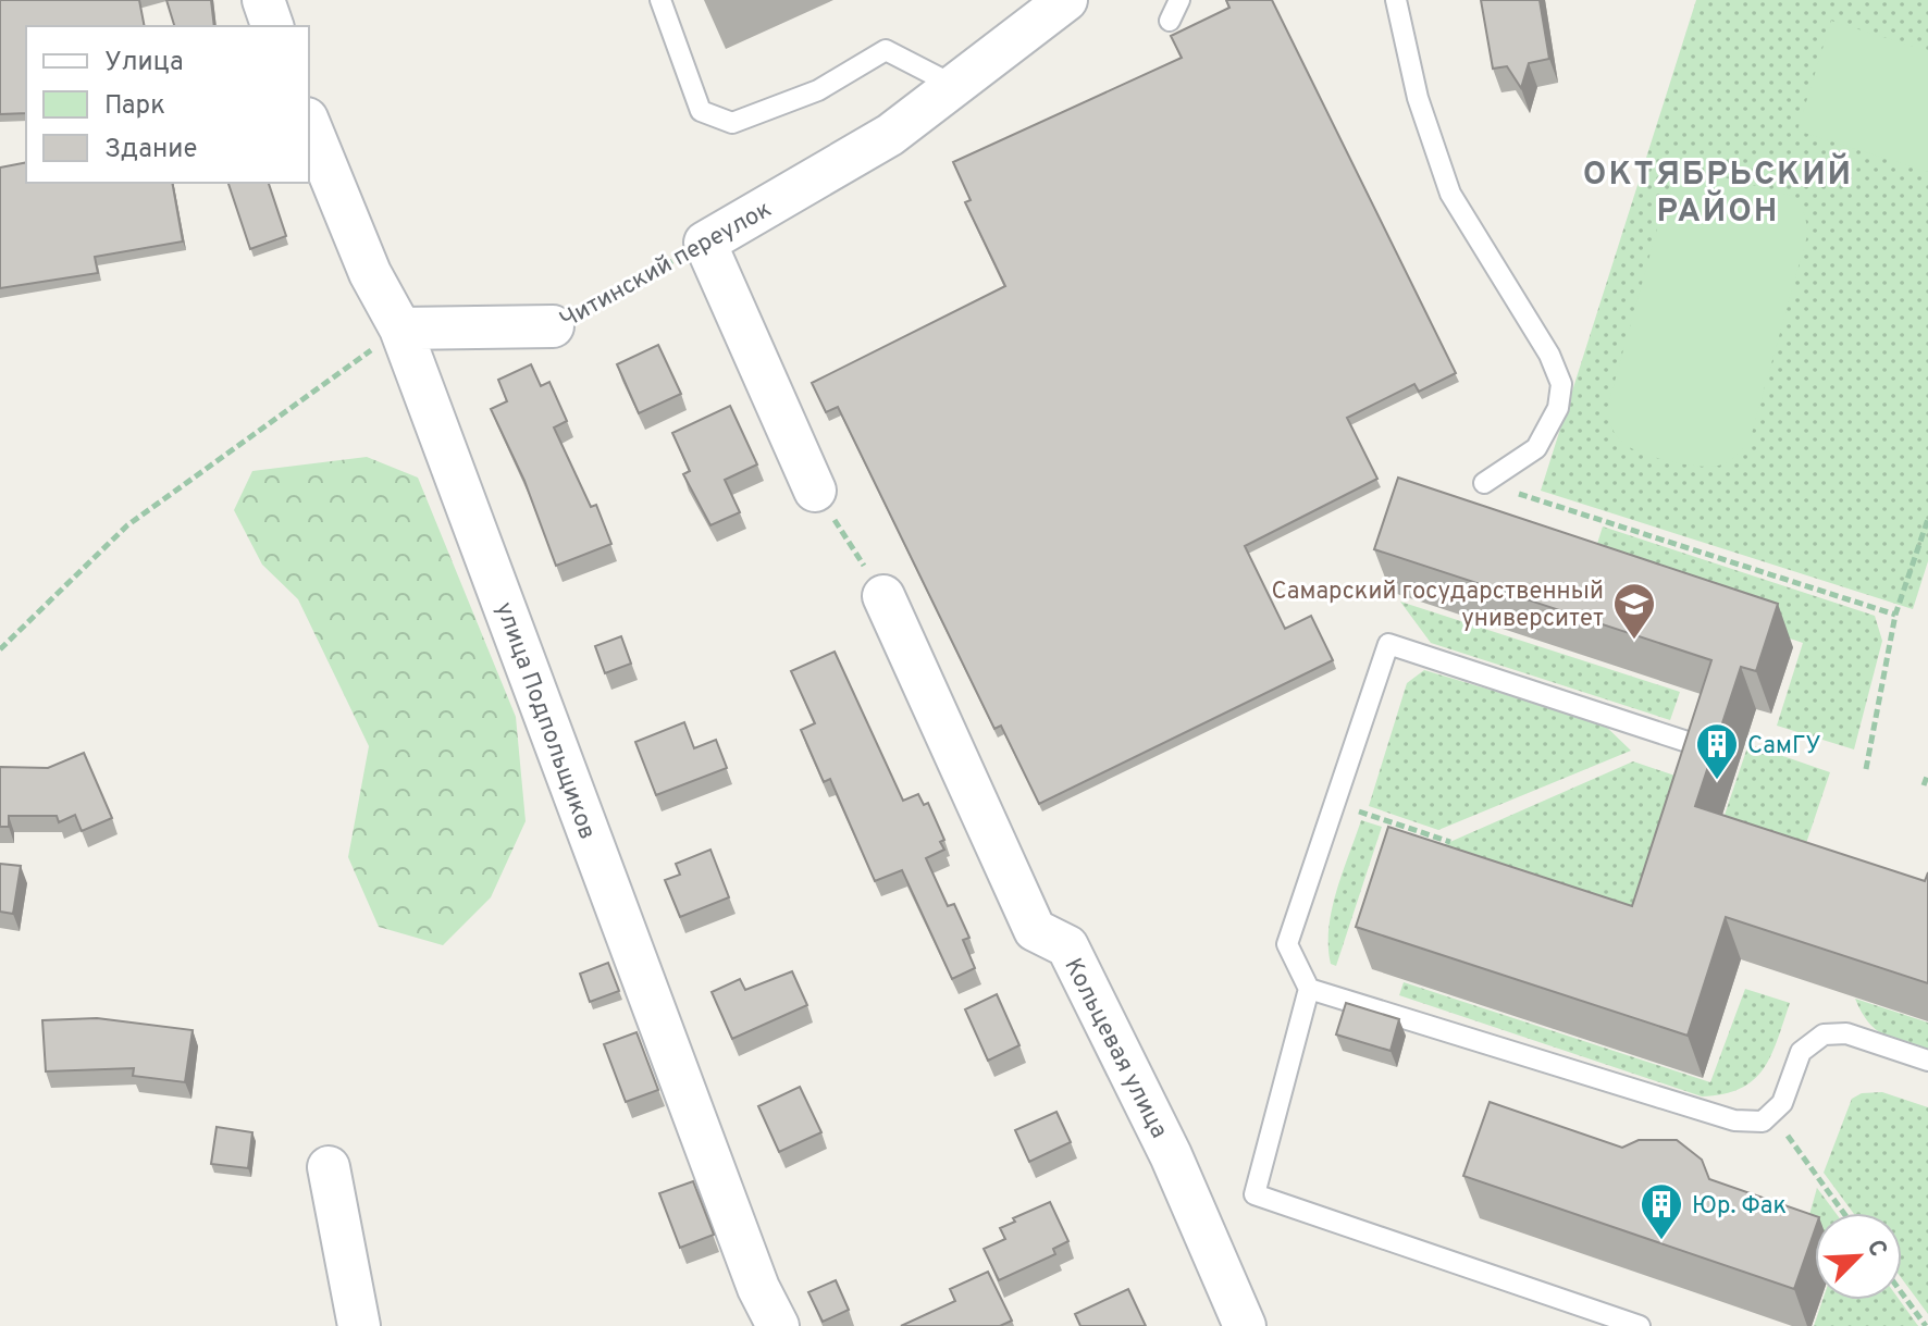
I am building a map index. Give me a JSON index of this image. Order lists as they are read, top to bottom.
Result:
{
  "streets": {
    "street": ["Читинский переулок", "улица Подпольщиков", "Кольцевая улица"]
  },
  "crossings": [
    ["Читинский переулок", "улица Подпольщиков"]
  ],
  "districts": ["ОКТЯБРЬСКИЙ РАЙОН"],
  "places": {
    "school or university": ["Самарский государственный университет"],
    "building": ["СамГУ", "Юр. Фак"]
  },
  "legend": ["Улица", "Парк", "Здание"],
  "north": "top right"
}
